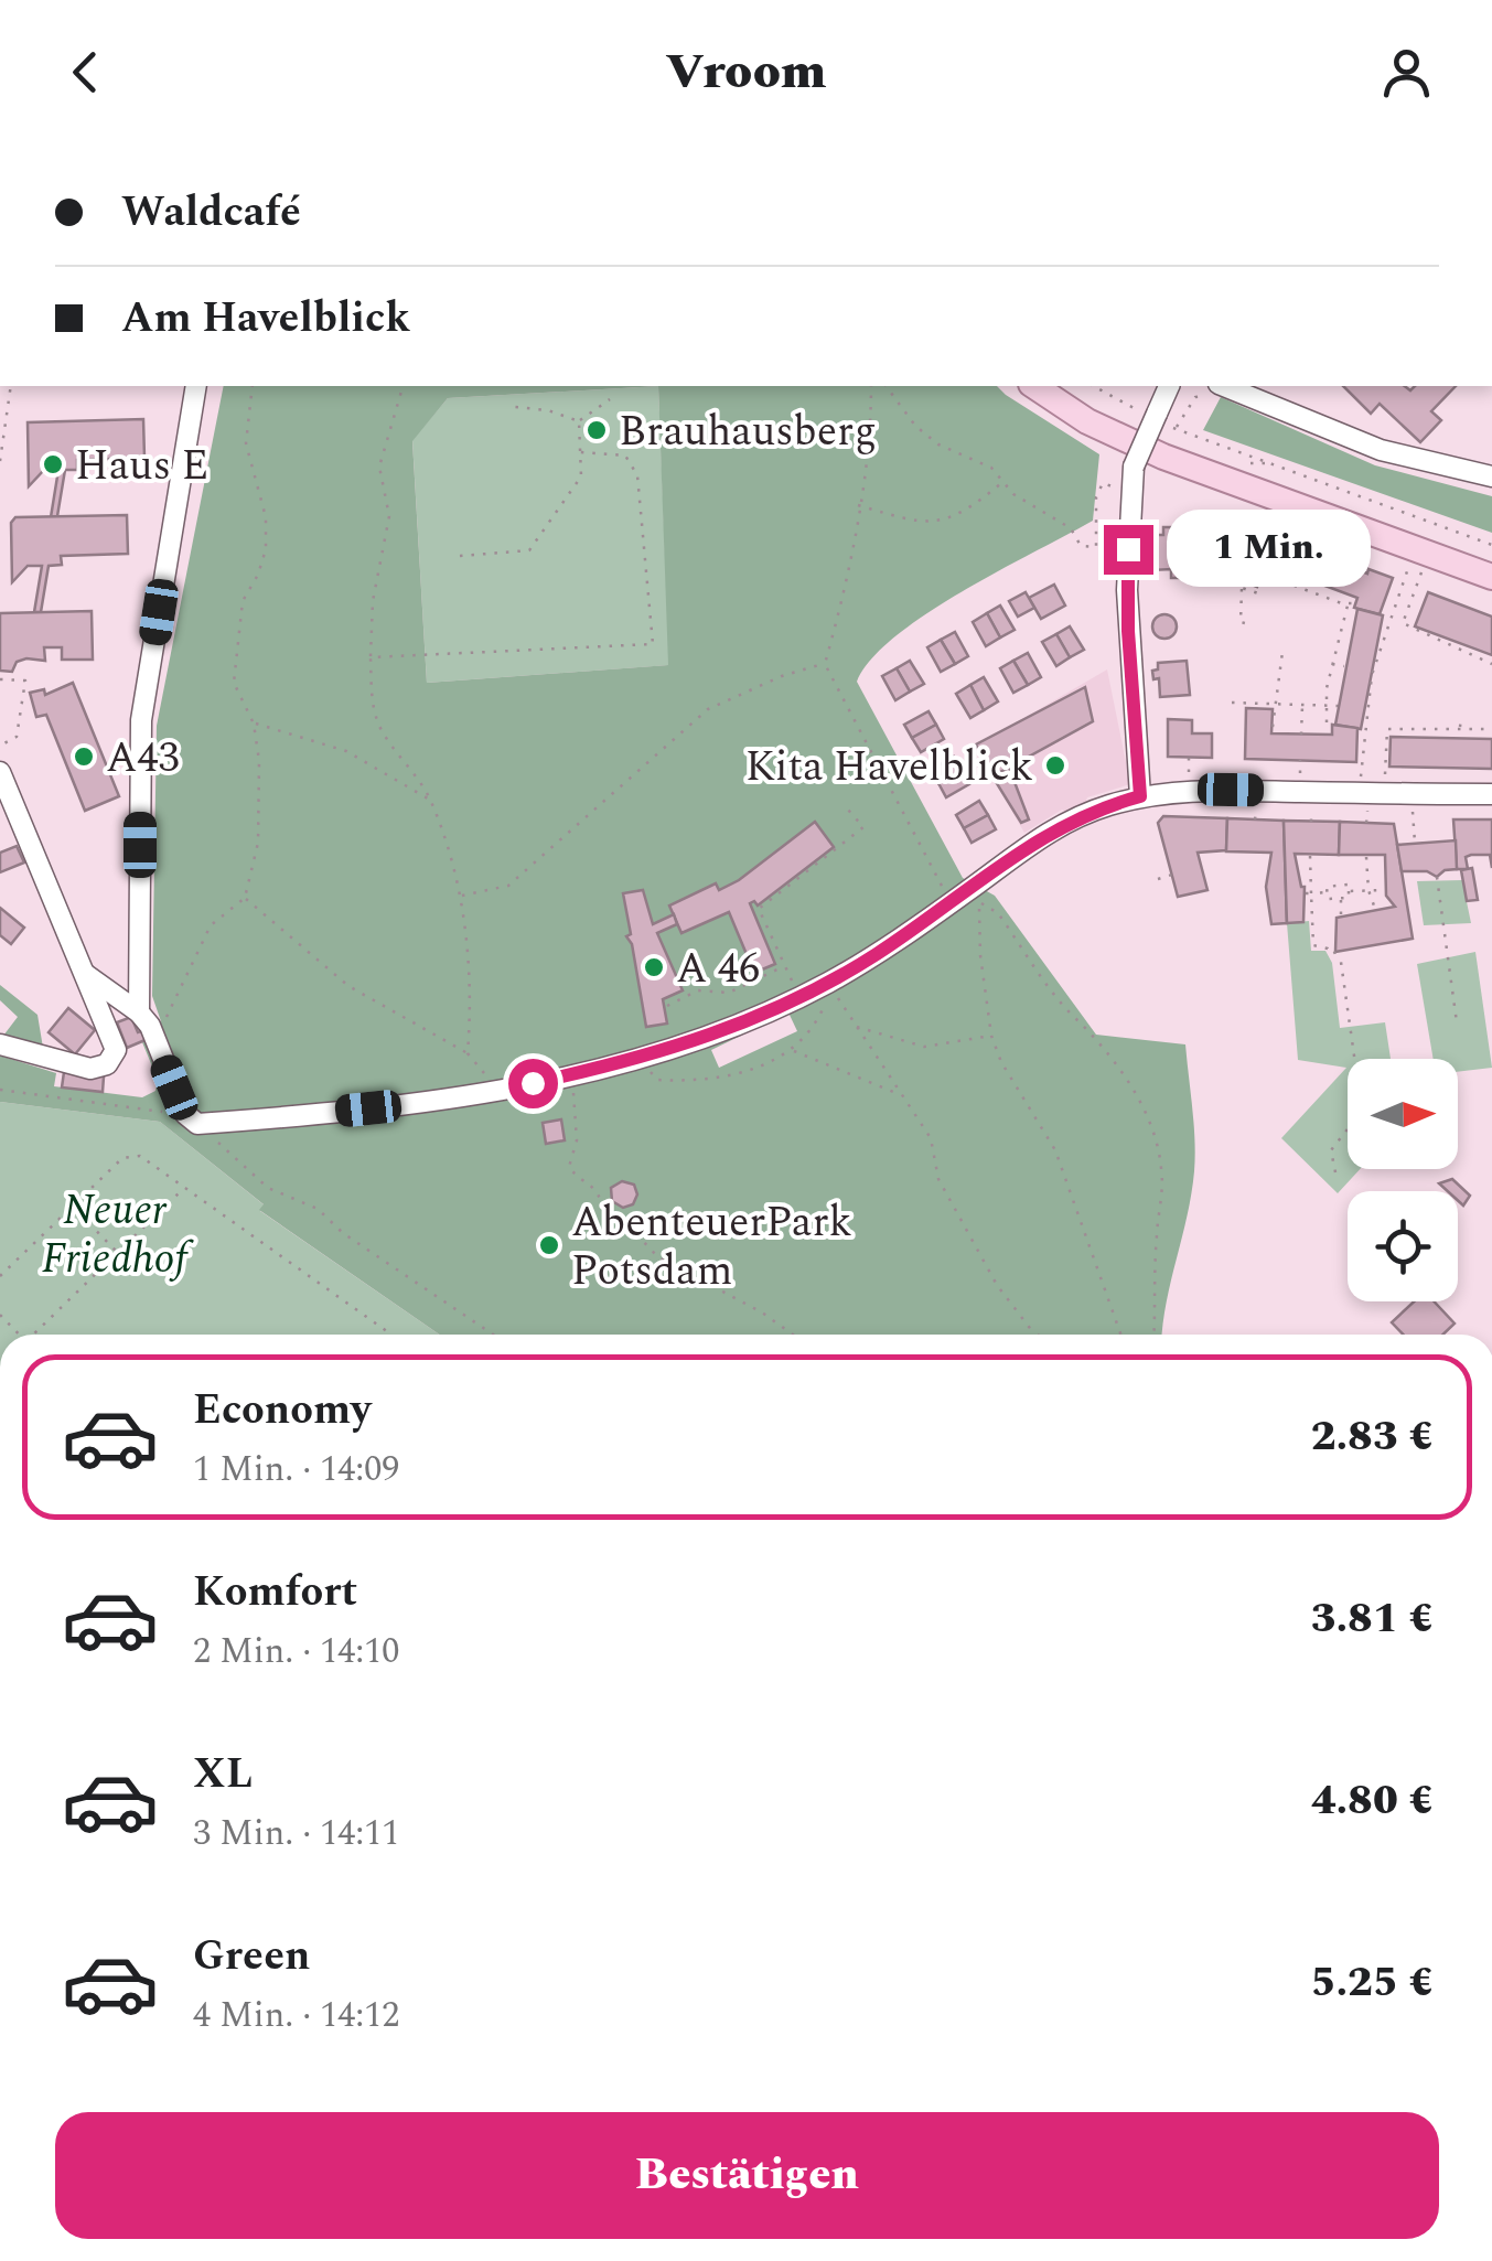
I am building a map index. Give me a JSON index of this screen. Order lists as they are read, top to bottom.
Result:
{
  "parks": ["Neuer Friedhof"],
  "places": [
    "Brauhausberg",
    "Haus E",
    "A43",
    "Kita Havelblick",
    "A 46",
    "AbenteuerPark Potsdam"
  ],
  "north": "right",
  "page": {
    "header": "Vroom",
    "banner": ["Waldcafé", "Am Havelblick"],
    "bubble": "1 Min.",
    "list": [
      {
        "name": "Economy",
        "note": "1 Min. · 14:09",
        "value": "2.83 €"
      },
      {
        "name": "Komfort",
        "note": "2 Min. · 14:10",
        "value": "3.81 €"
      },
      {
        "name": "XL",
        "note": "3 Min. · 14:11",
        "value": "4.80 €"
      },
      {
        "name": "Green",
        "note": "4 Min. · 14:12",
        "value": "5.25 €"
      }
    ],
    "buttons": "Bestätigen"
  }
}
